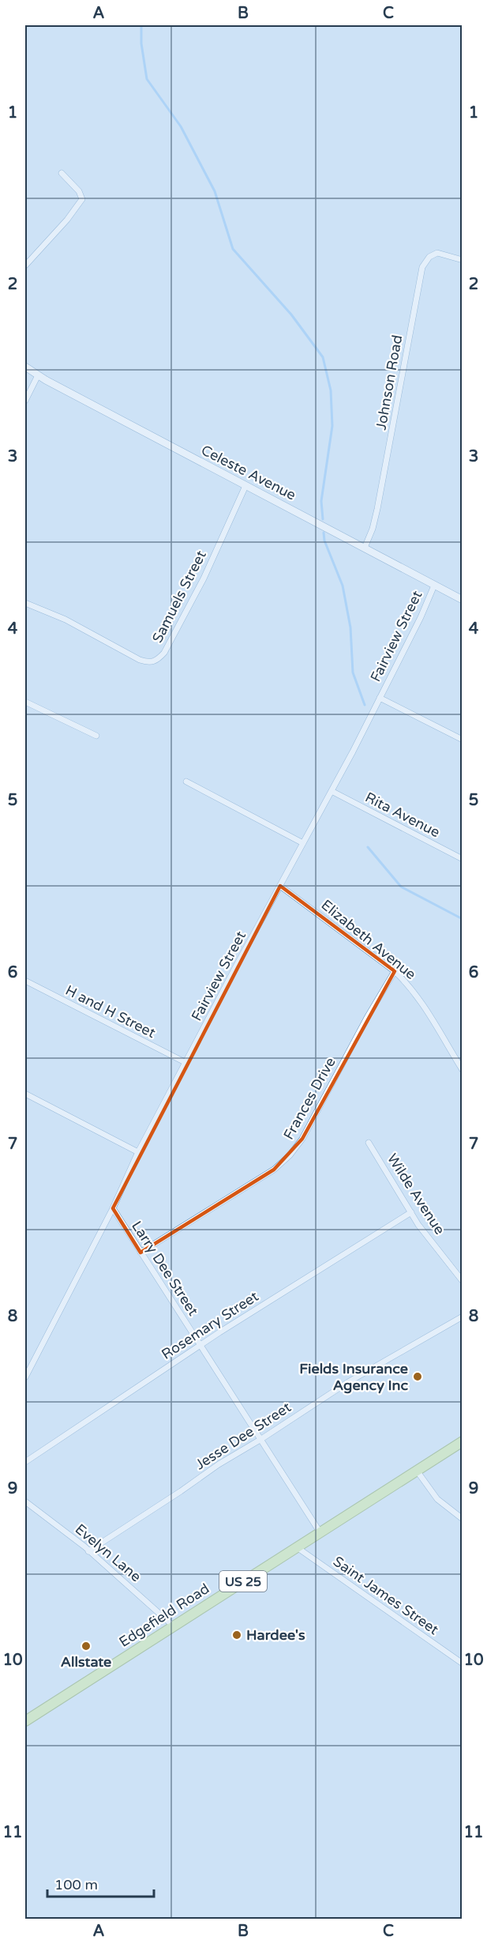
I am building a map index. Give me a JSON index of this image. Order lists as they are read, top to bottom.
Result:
{
  "streets": {
    "main road": ["US 25", "Edgefield Road"],
    "street": [
      "Johnson Road",
      "Celeste Avenue",
      "Samuels Street",
      "Fairview Street",
      "Rita Avenue",
      "Elizabeth Avenue",
      "H and H Street",
      "Frances Drive",
      "Wilde Avenue",
      "Larry Dee Street",
      "Rosemary Street",
      "Jesse Dee Street",
      "Evelyn Lane",
      "Saint James Street"
    ]
  },
  "crossings": [
    ["Johnson Road", "Celeste Avenue"],
    ["Celeste Avenue", "Samuels Street"],
    ["Celeste Avenue", "Fairview Street"],
    ["Fairview Street", "Rita Avenue"],
    ["Fairview Street", "Elizabeth Avenue"],
    ["Fairview Street", "H and H Street"],
    ["Fairview Street", "Larry Dee Street"],
    ["Elizabeth Avenue", "Frances Drive"],
    ["Frances Drive", "Larry Dee Street"],
    ["Wilde Avenue", "Rosemary Street"],
    ["Larry Dee Street", "Rosemary Street"],
    ["Larry Dee Street", "Jesse Dee Street"],
    ["Larry Dee Street", "Edgefield Road"],
    ["Jesse Dee Street", "Evelyn Lane"],
    ["Evelyn Lane", "Edgefield Road"],
    ["Saint James Street", "Edgefield Road"]
  ],
  "places": ["Fields Insurance Agency Inc", "Hardee's", "Allstate"],
  "scale_bar": "100 m",
  "grid": {
    "columns": ["A", "B", "C"],
    "rows": [
      "1",
      "2",
      "3",
      "4",
      "5",
      "6",
      "7",
      "8",
      "9",
      "10",
      "11"
    ]
  }
}
